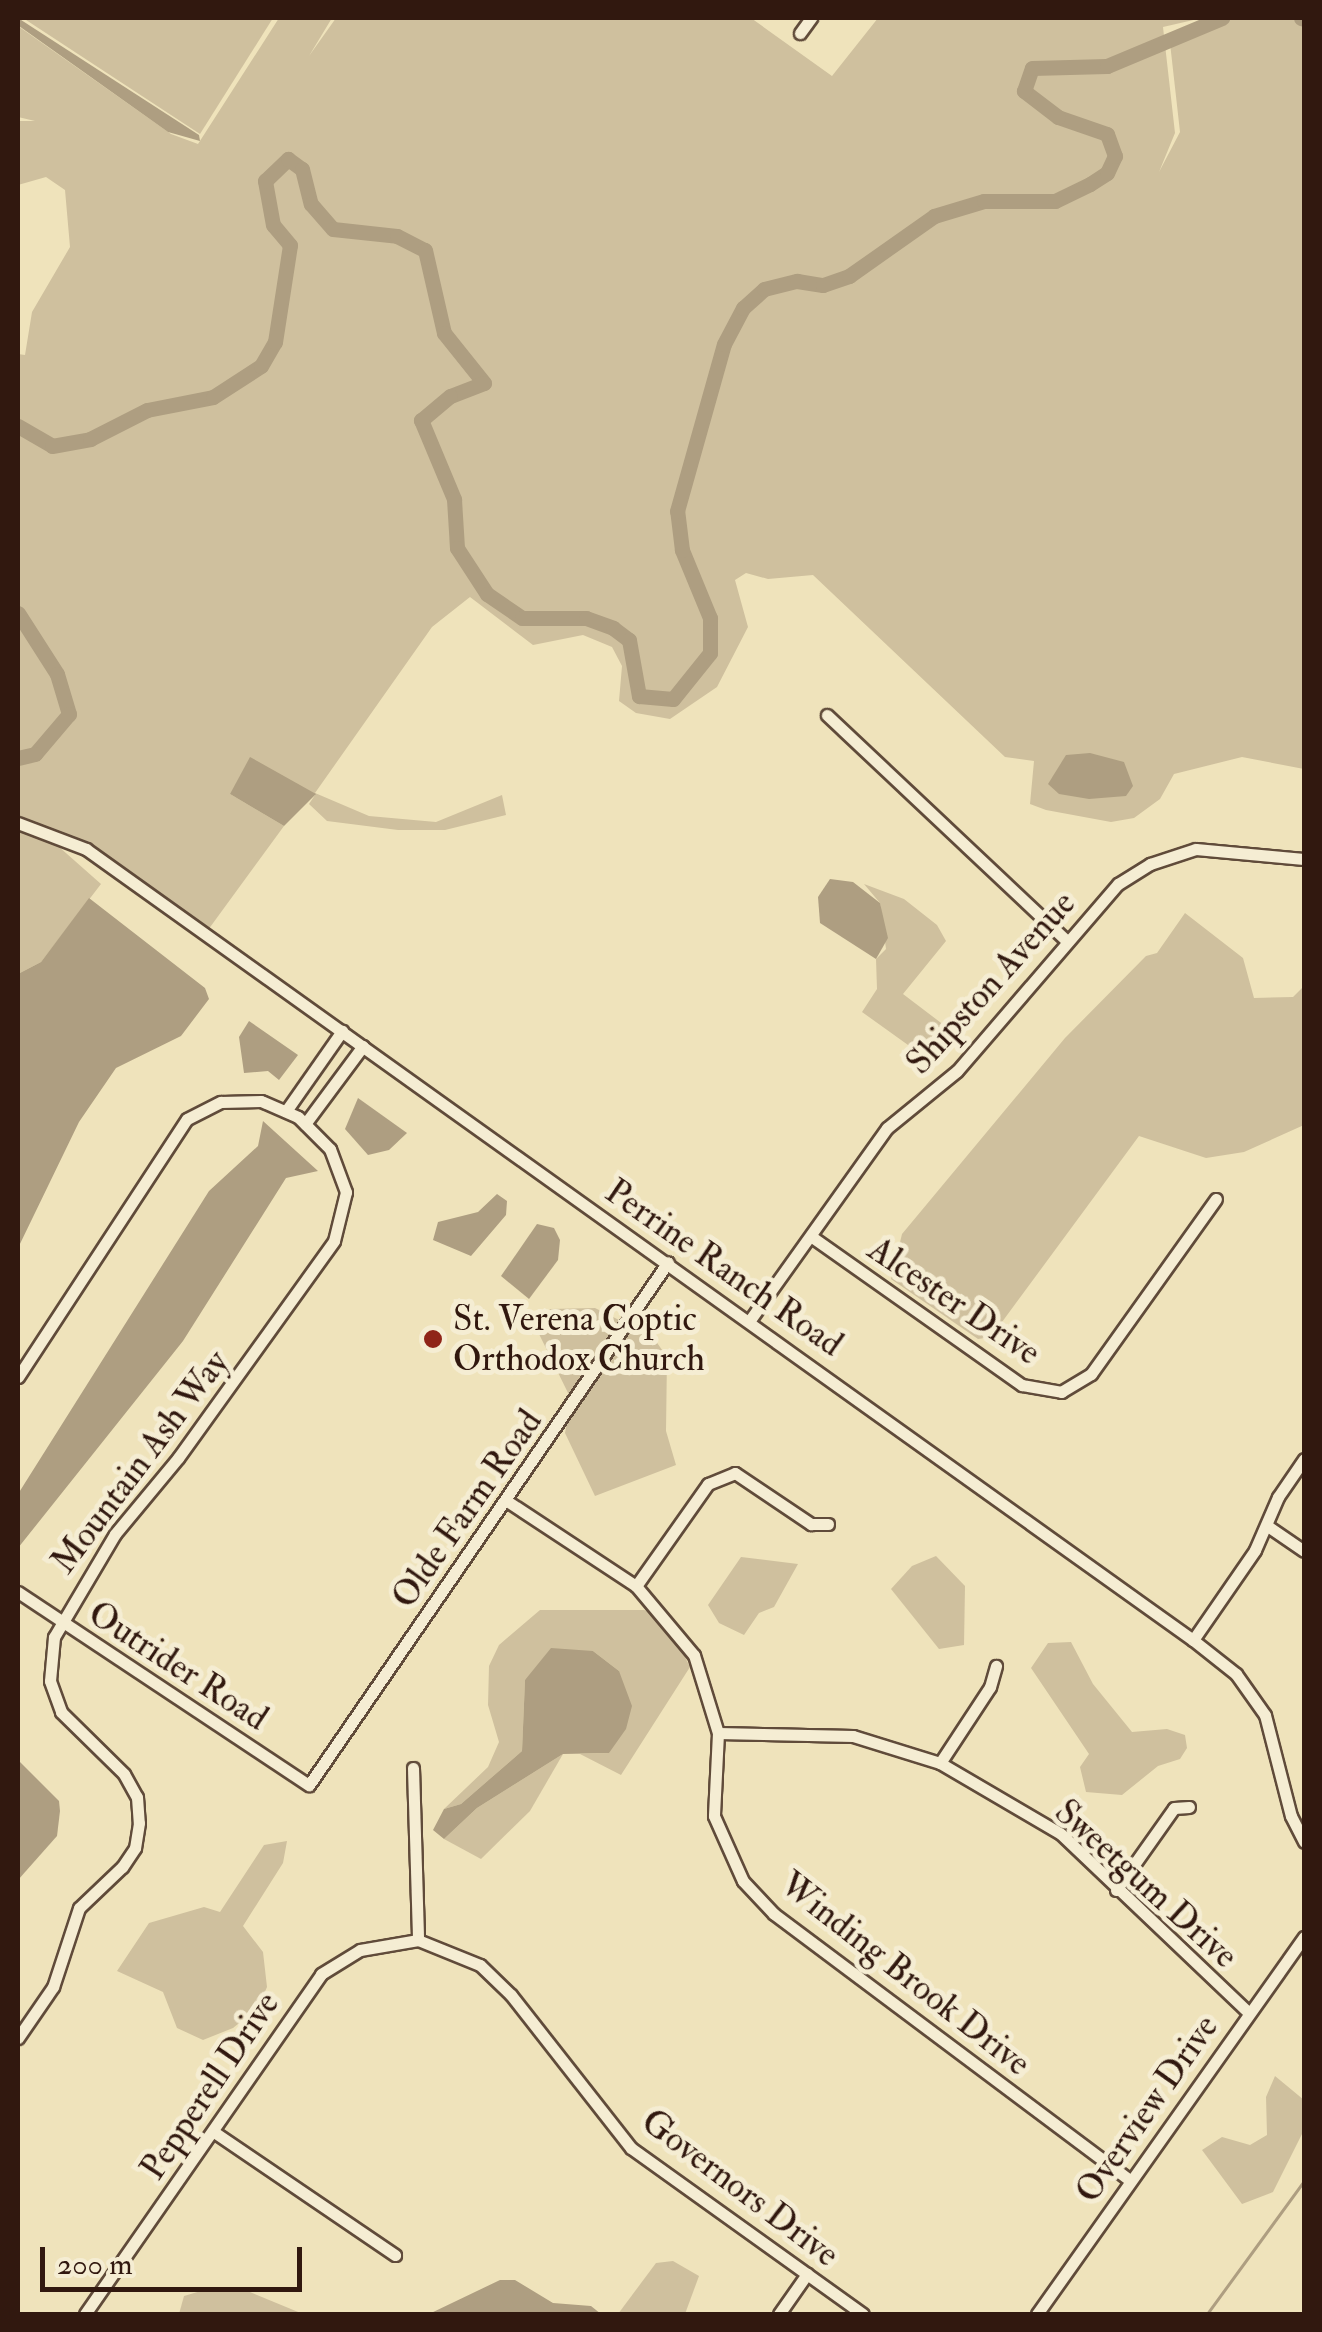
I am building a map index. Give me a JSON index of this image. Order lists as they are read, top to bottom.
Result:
{
  "streets": {
    "street": [
      "Shipston Avenue",
      "Perrine Ranch Road",
      "Alcester Drive",
      "Mountain Ash Way",
      "Olde Farm Road",
      "Outrider Road",
      "Sweetgum Drive",
      "Winding Brook Drive",
      "Pepperell Drive",
      "Overview Drive",
      "Governors Drive"
    ]
  },
  "crossings": [
    ["Shipston Avenue", "Perrine Ranch Road"],
    ["Shipston Avenue", "Alcester Drive"],
    ["Perrine Ranch Road", "Olde Farm Road"],
    ["Mountain Ash Way", "Outrider Road"],
    ["Olde Farm Road", "Outrider Road"],
    ["Olde Farm Road", "Winding Brook Drive"],
    ["Sweetgum Drive", "Winding Brook Drive"],
    ["Sweetgum Drive", "Overview Drive"],
    ["Winding Brook Drive", "Overview Drive"],
    ["Pepperell Drive", "Governors Drive"]
  ],
  "places": ["St. Verena Coptic Orthodox Church"],
  "scale_bar": "200 m"
}
